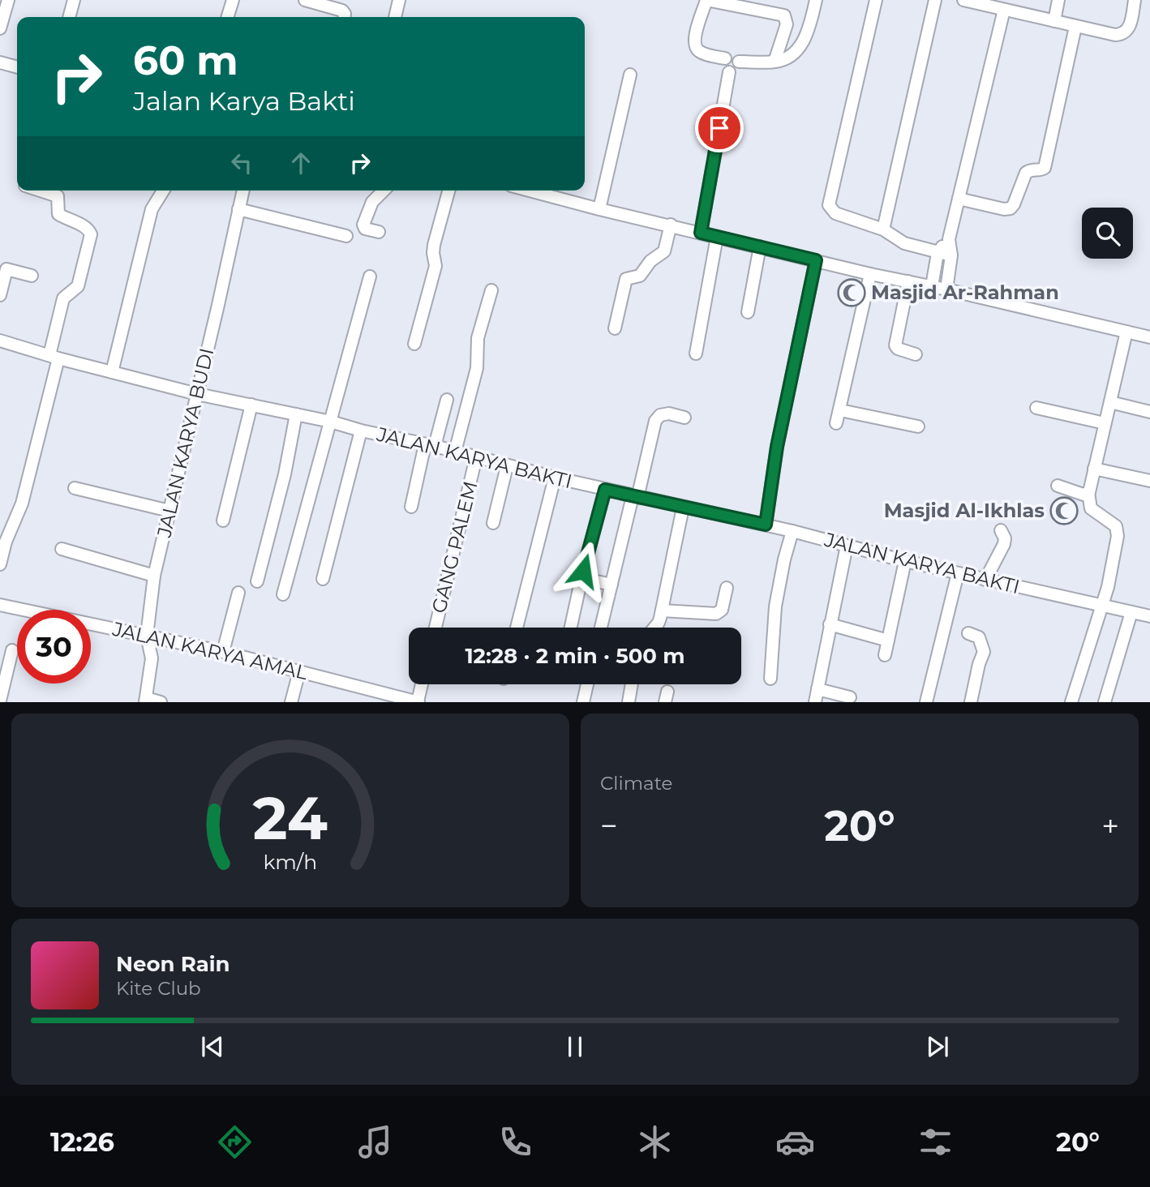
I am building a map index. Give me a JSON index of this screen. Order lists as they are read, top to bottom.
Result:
{
  "streets": {
    "street": [
      "JALAN KARYA BUDI",
      "JALAN KARYA BAKTI",
      "GANG PALEM",
      "JALAN KARYA AMAL"
    ]
  },
  "crossings": [
    ["JALAN KARYA BUDI", "JALAN KARYA BAKTI"],
    ["JALAN KARYA BUDI", "JALAN KARYA AMAL"],
    ["JALAN KARYA BAKTI", "GANG PALEM"]
  ],
  "places": {
    "mosque": ["Masjid Ar-Rahman", "Masjid Al-Ikhlas"]
  },
  "page": {
    "turn": ["60 m", "Jalan Karya Bakti"],
    "limit": "30",
    "trip": "12:28 · 2 min · 500 m",
    "tile": "Climate",
    "heat": ["−", "20°", "+"],
    "song": ["Neon Rain", "Kite Club"],
    "tabs": ["12:26", "20°"],
    "gauge": ["24", "km/h"]
  }
}
